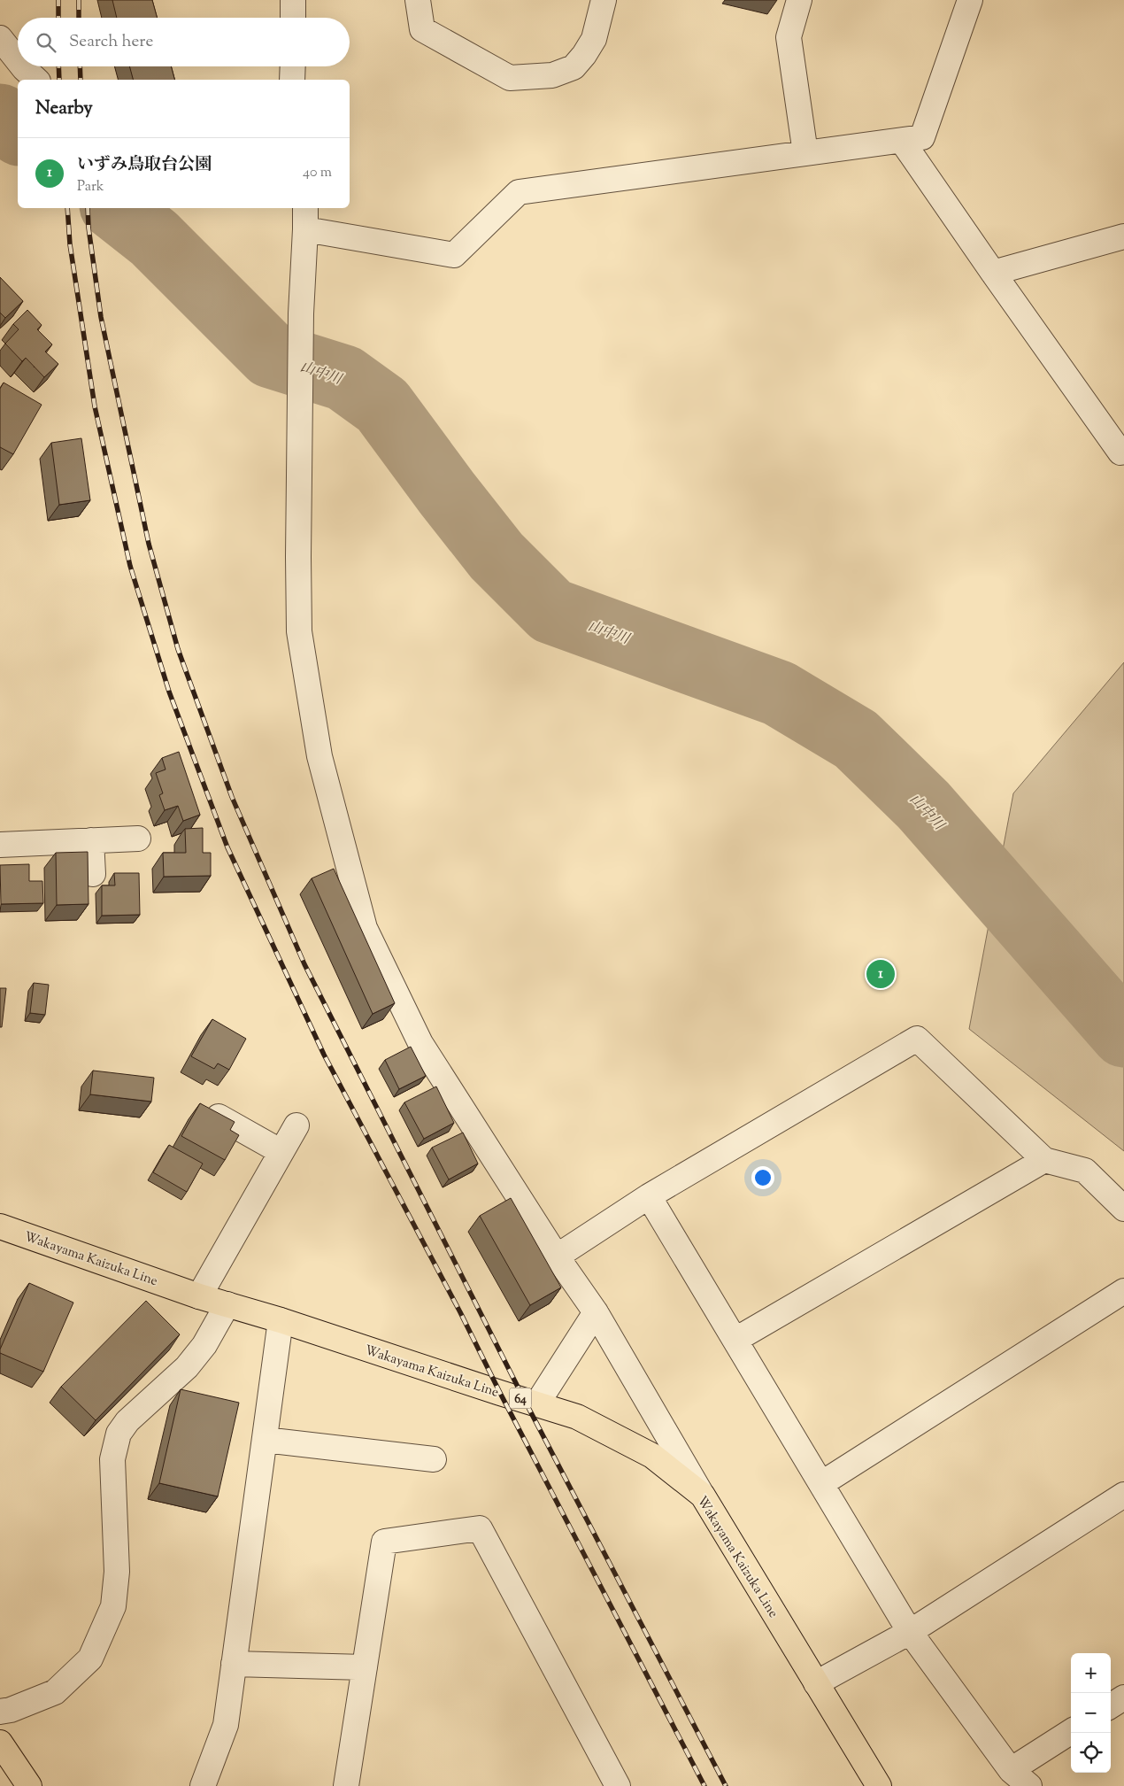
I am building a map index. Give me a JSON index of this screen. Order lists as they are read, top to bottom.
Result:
{
  "streets": {
    "main road": ["Wakayama Kaizuka Line", "64"]
  },
  "water": ["山中川"],
  "page": {
    "search": "Search here",
    "heading": "Nearby",
    "list": [
      {
        "mark": "1",
        "name": "いずみ鳥取台公園",
        "note": "Park",
        "value": "40 m"
      }
    ],
    "pins": "1",
    "map_buttons": ["+", "−"]
  }
}
